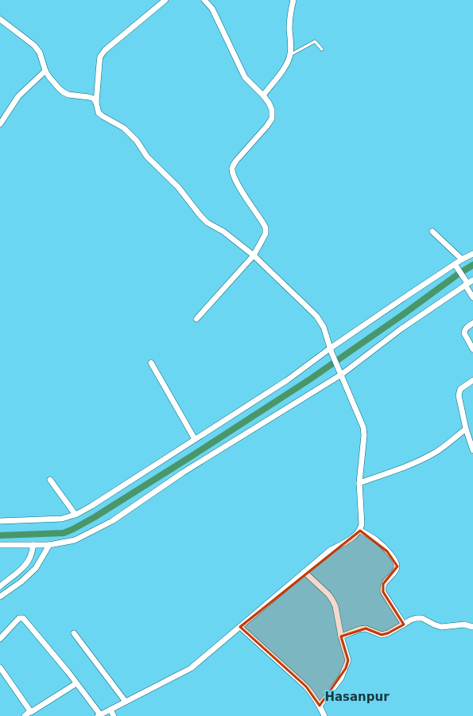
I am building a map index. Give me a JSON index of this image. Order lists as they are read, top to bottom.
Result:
{
  "districts": ["Hasanpur"]
}
